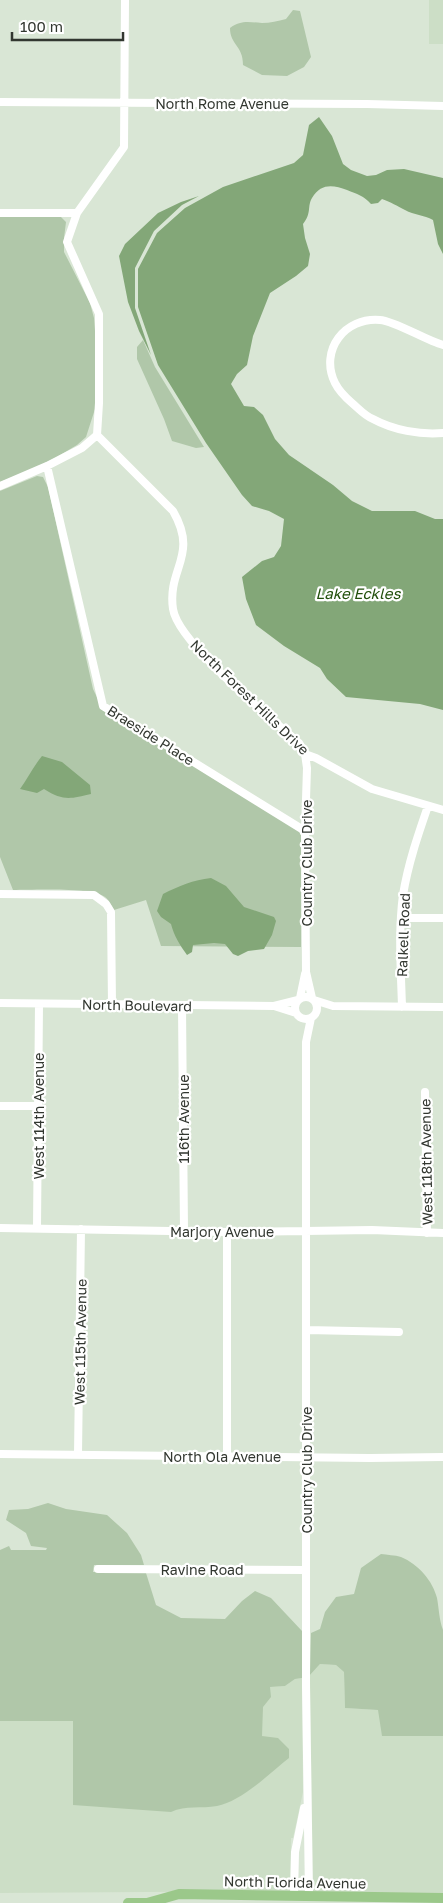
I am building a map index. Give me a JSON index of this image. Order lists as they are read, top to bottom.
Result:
{
  "streets": {
    "main road": ["North Florida Avenue"],
    "street": [
      "North Rome Avenue",
      "North Forest Hills Drive",
      "Braeside Place",
      "Country Club Drive",
      "Ralkell Road",
      "North Boulevard",
      "West 114th Avenue",
      "116th Avenue",
      "West 118th Avenue",
      "Marjory Avenue",
      "West 115th Avenue",
      "North Ola Avenue",
      "Ravine Road"
    ]
  },
  "crossings": [
    ["North Forest Hills Drive", "Country Club Drive"],
    ["North Forest Hills Drive", "Ralkell Road"],
    ["Braeside Place", "Country Club Drive"],
    ["Country Club Drive", "North Boulevard"],
    ["Country Club Drive", "Marjory Avenue"],
    ["Country Club Drive", "North Ola Avenue"],
    ["Country Club Drive", "Ravine Road"],
    ["Country Club Drive", "North Florida Avenue"],
    ["North Boulevard", "West 114th Avenue"],
    ["North Boulevard", "116th Avenue"],
    ["West 114th Avenue", "Marjory Avenue"],
    ["116th Avenue", "Marjory Avenue"],
    ["West 118th Avenue", "Marjory Avenue"],
    ["Marjory Avenue", "West 115th Avenue"],
    ["West 115th Avenue", "North Ola Avenue"]
  ],
  "water": ["Lake Eckles"],
  "scale_bar": "100 m"
}
